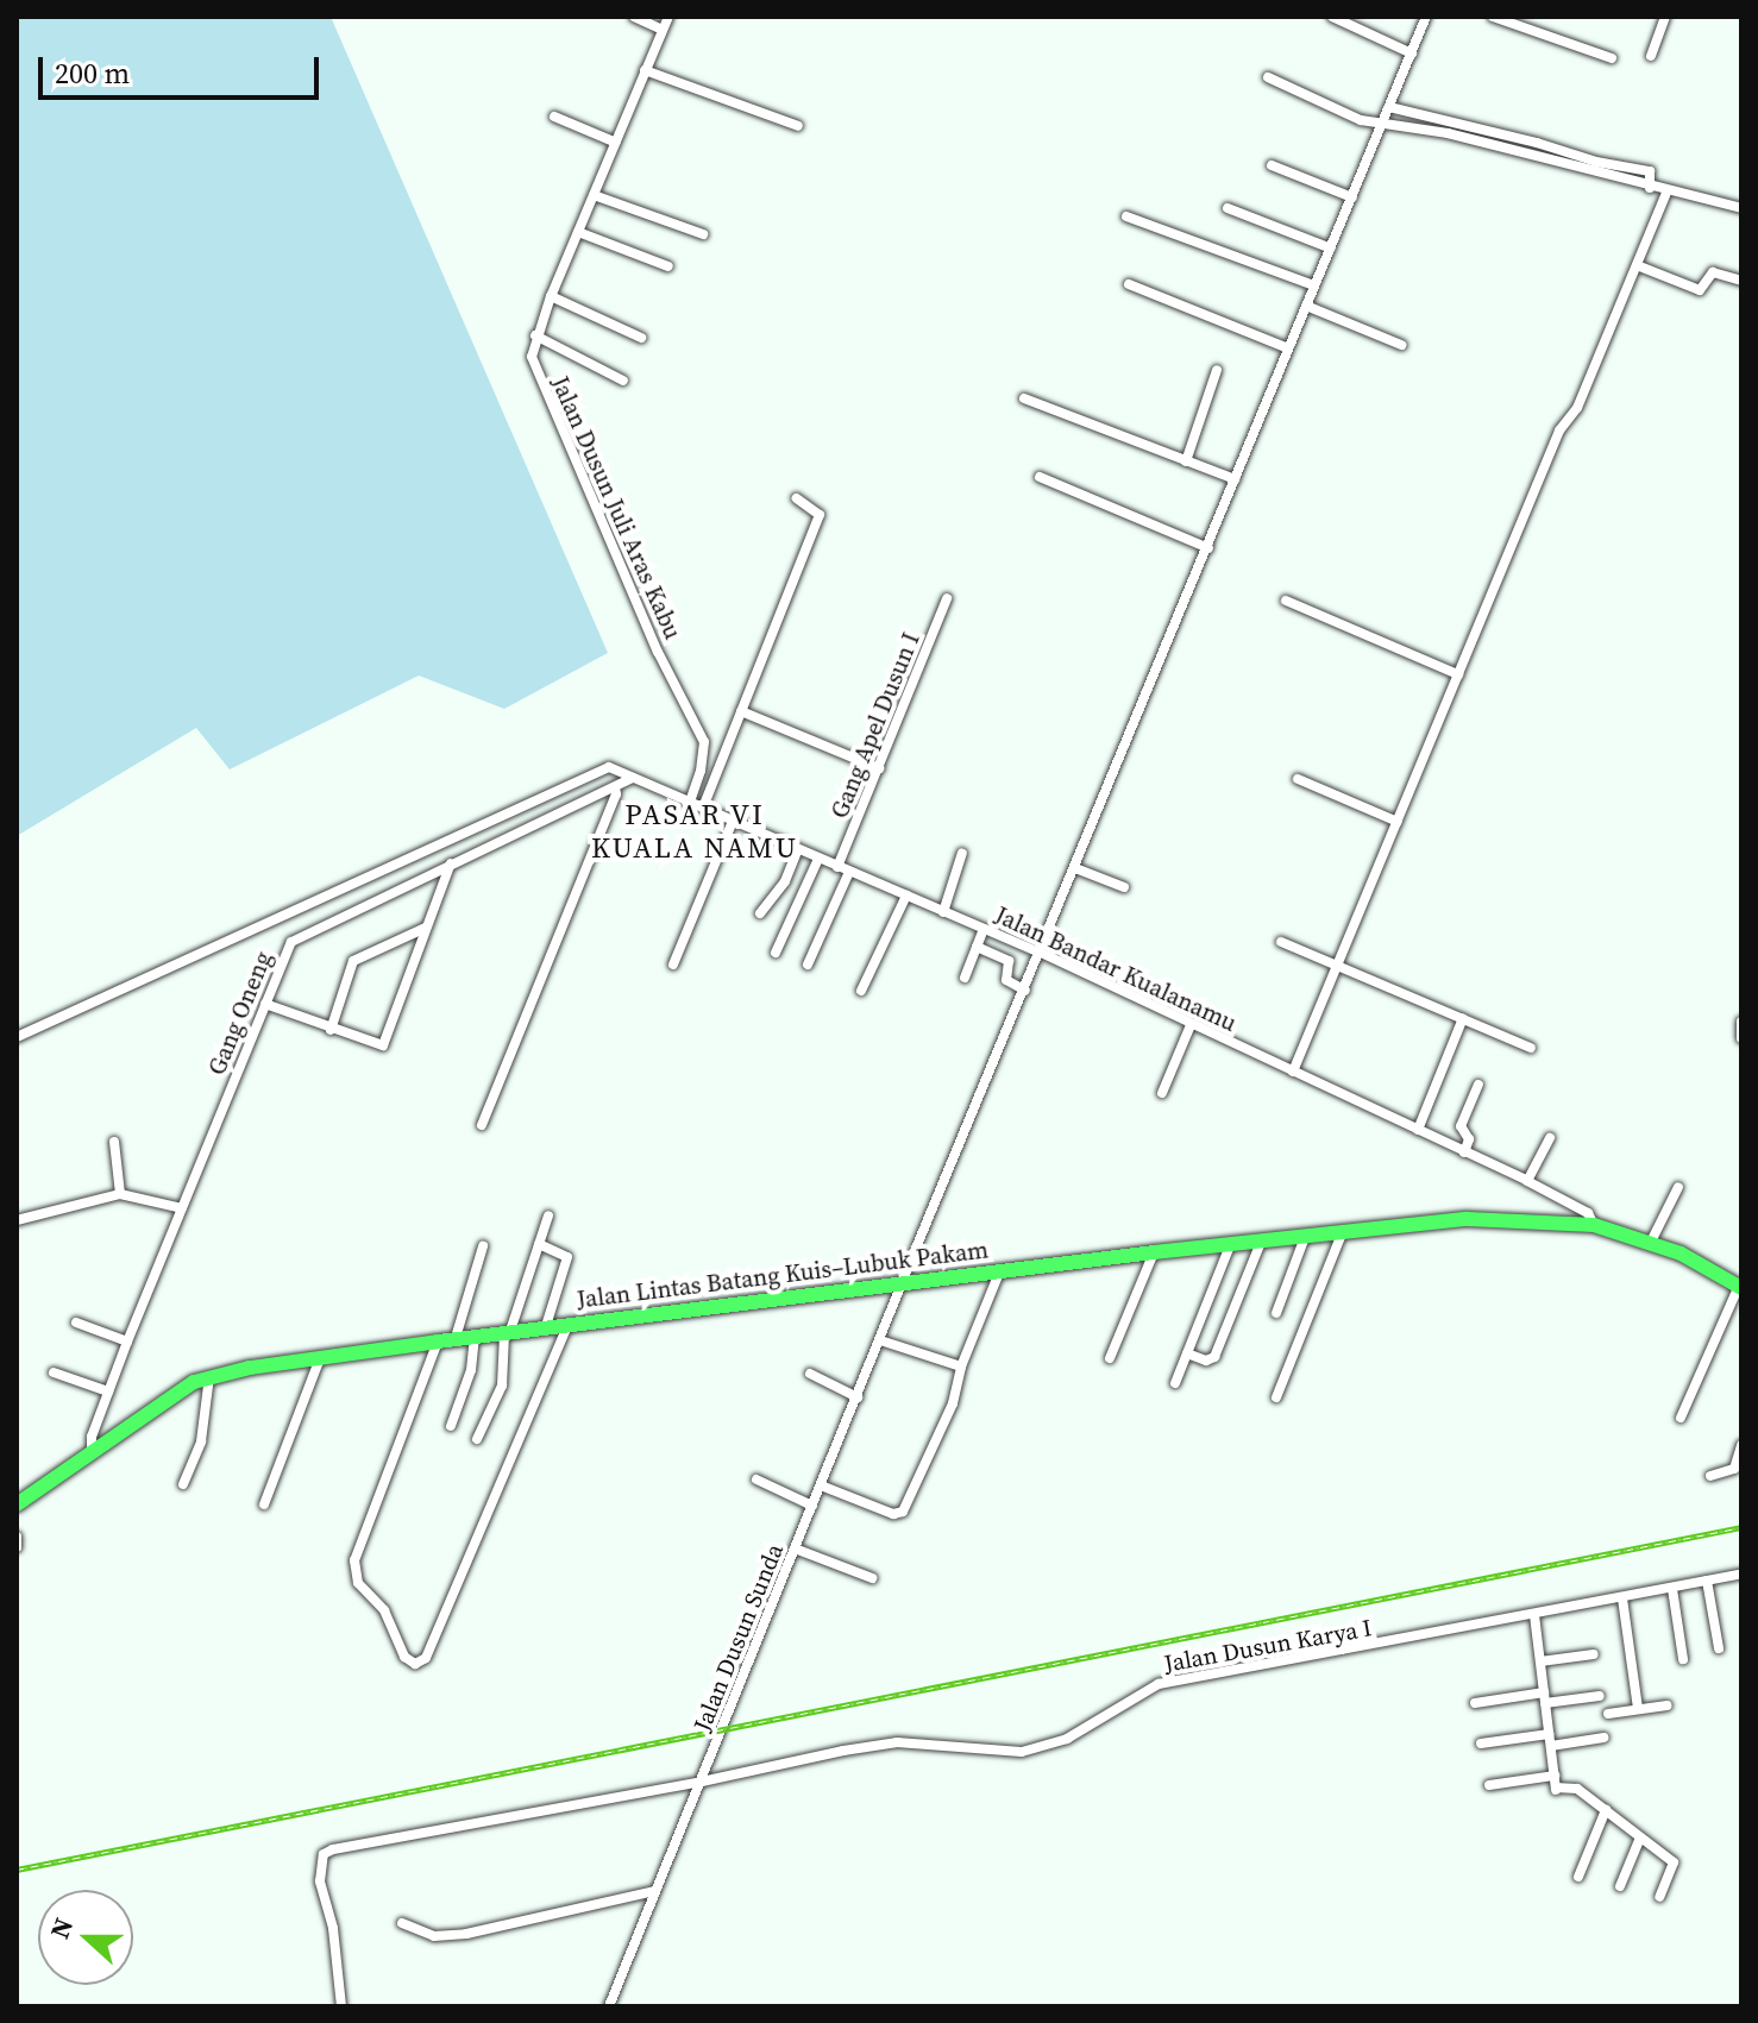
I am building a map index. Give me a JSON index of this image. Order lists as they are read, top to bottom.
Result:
{
  "streets": {
    "highway": ["Jalan Lintas Batang Kuis–Lubuk Pakam"],
    "street": [
      "Jalan Dusun Juli Aras Kabu",
      "Gang Apel Dusun I",
      "Jalan Bandar Kualanamu",
      "Gang Oneng",
      "Jalan Dusun Sunda",
      "Jalan Dusun Karya I"
    ]
  },
  "crossings": [
    ["Jalan Dusun Juli Aras Kabu", "Jalan Bandar Kualanamu"],
    ["Gang Apel Dusun I", "Jalan Bandar Kualanamu"],
    ["Jalan Bandar Kualanamu", "Gang Oneng"],
    ["Jalan Bandar Kualanamu", "Jalan Lintas Batang Kuis–Lubuk Pakam"],
    ["Jalan Bandar Kualanamu", "Jalan Dusun Sunda"],
    ["Gang Oneng", "Jalan Lintas Batang Kuis–Lubuk Pakam"],
    ["Jalan Lintas Batang Kuis–Lubuk Pakam", "Jalan Dusun Sunda"],
    ["Jalan Dusun Sunda", "Jalan Dusun Karya I"]
  ],
  "districts": ["PASAR VI KUALA NAMU"],
  "scale_bar": "200 m",
  "north": "left"
}
